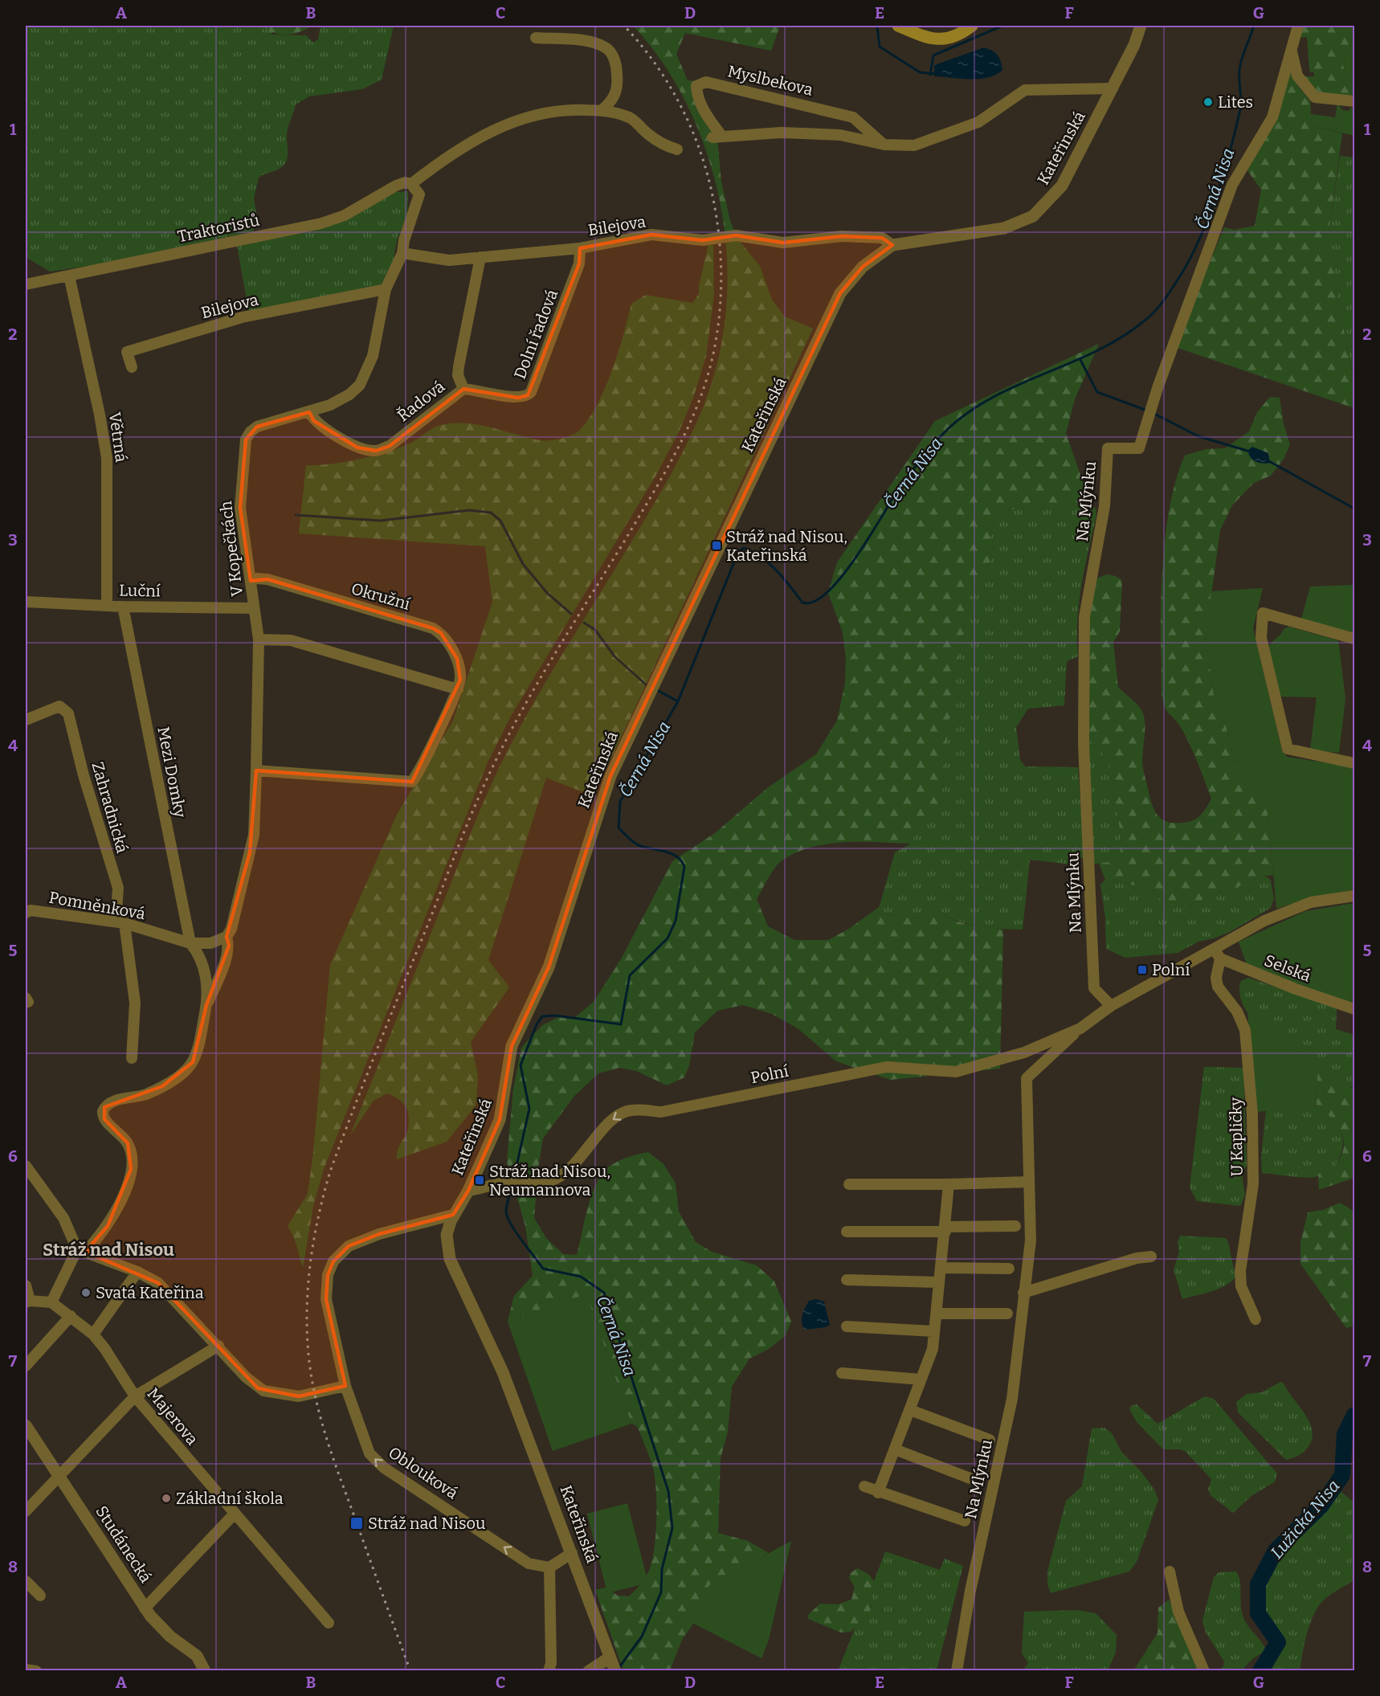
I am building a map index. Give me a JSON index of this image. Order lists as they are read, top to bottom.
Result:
{
  "streets": {
    "street": [
      "Myslbekova",
      "Kateřinská",
      "Bilejova",
      "Traktoristů",
      "Dolní řadová",
      "Řadová",
      "Větrná",
      "Na Mlýnku",
      "V Kopečkách",
      "Luční",
      "Okružní",
      "Mezi Domky",
      "Zahradnická",
      "Pomněnková",
      "Selská",
      "Polní",
      "U Kapličky",
      "Majerova",
      "Oblouková",
      "Studánecká"
    ]
  },
  "crossings": [
    ["Myslbekova", "Kateřinská"],
    ["Kateřinská", "Bilejova"],
    ["Kateřinská", "Polní"],
    ["Kateřinská", "Oblouková"],
    ["Bilejova", "Dolní řadová"],
    ["Bilejova", "Řadová"],
    ["Bilejova", "V Kopečkách"],
    ["Traktoristů", "Větrná"],
    ["Traktoristů", "V Kopečkách"],
    ["Dolní řadová", "Řadová"],
    ["Řadová", "V Kopečkách"],
    ["Větrná", "Luční"],
    ["Na Mlýnku", "Polní"],
    ["V Kopečkách", "Luční"],
    ["V Kopečkách", "Okružní"],
    ["V Kopečkách", "Mezi Domky"],
    ["V Kopečkách", "Pomněnková"],
    ["Luční", "Mezi Domky"],
    ["Mezi Domky", "Pomněnková"],
    ["Zahradnická", "Pomněnková"],
    ["Selská", "Polní"],
    ["Selská", "U Kapličky"],
    ["Polní", "U Kapličky"]
  ],
  "one_way": ["Polní", "Oblouková"],
  "districts": ["Stráž nad Nisou"],
  "water": ["Černá Nisa", "Lužická Nisa"],
  "places": {
    "other": ["Lites", "Svatá Kateřina", "Základní škola"],
    "transit": [
      "Stráž nad Nisou, Kateřinská",
      "Polní",
      "Stráž nad Nisou, Neumannova",
      "Stráž nad Nisou"
    ]
  },
  "grid": {
    "columns": [
      "A",
      "B",
      "C",
      "D",
      "E",
      "F",
      "G"
    ],
    "rows": [
      "1",
      "2",
      "3",
      "4",
      "5",
      "6",
      "7",
      "8"
    ]
  }
}
